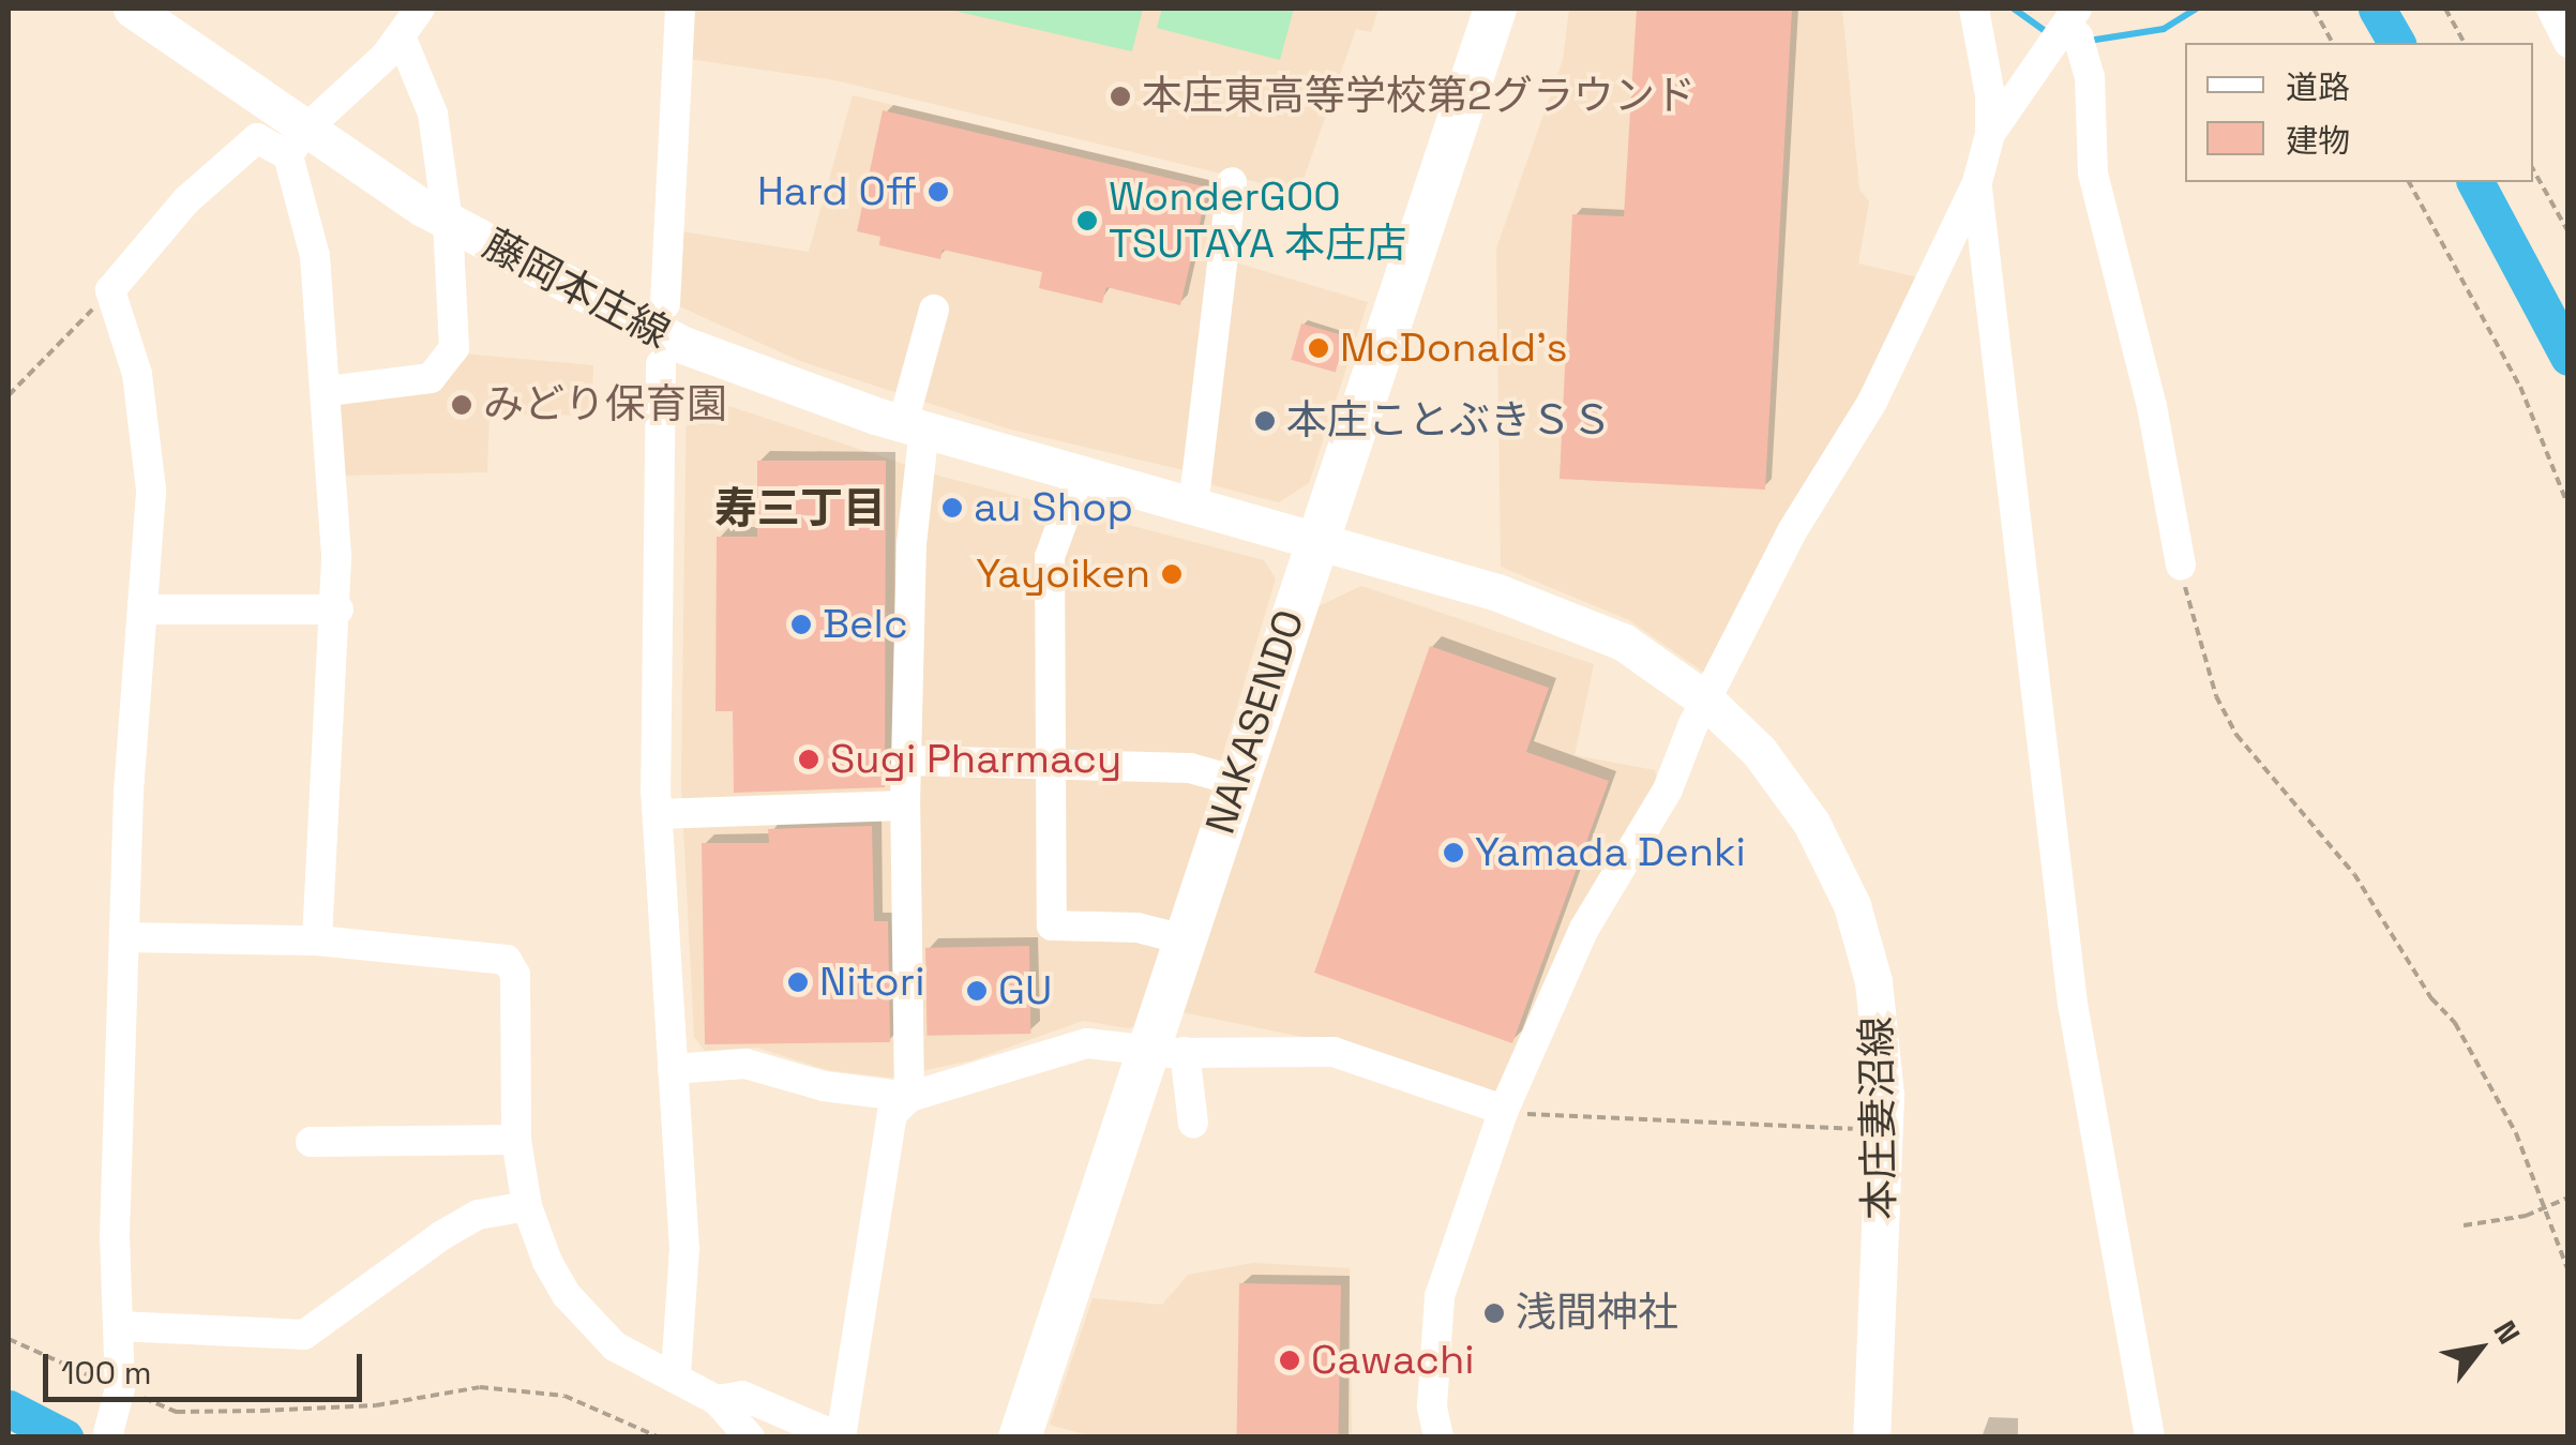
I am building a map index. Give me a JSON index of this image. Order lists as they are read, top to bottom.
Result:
{
  "streets": {
    "highway": ["NAKASENDO"],
    "main road": ["藤岡本庄線", "本庄妻沼線"]
  },
  "crossings": [
    ["藤岡本庄線", "NAKASENDO"],
    ["藤岡本庄線", "本庄妻沼線"],
    ["NAKASENDO", "本庄妻沼線"]
  ],
  "districts": ["寿三丁目"],
  "places": [
    "本庄東高等学校第2グラウンド",
    "Hard Off",
    "WonderGOO TSUTAYA 本庄店",
    "McDonald's",
    "みどり保育園",
    "本庄ことぶきＳＳ",
    "au Shop",
    "Yayoiken",
    "Belc",
    "Sugi Pharmacy",
    "Yamada Denki",
    "Nitori",
    "GU",
    "浅間神社",
    "Cawachi"
  ],
  "legend": ["道路", "建物"],
  "scale_bar": "100 m",
  "north": "top right"
}
